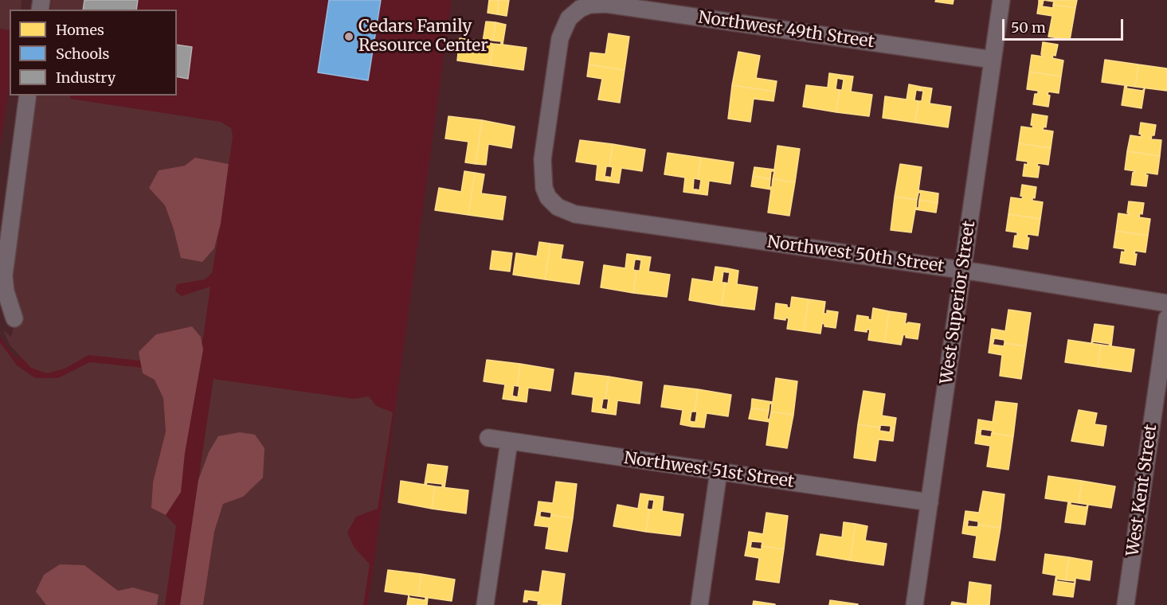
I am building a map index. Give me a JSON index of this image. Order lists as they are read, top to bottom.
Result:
{
  "streets": {
    "street": [
      "Northwest 49th Street",
      "Northwest 50th Street",
      "West Superior Street",
      "Northwest 51st Street",
      "West Kent Street"
    ]
  },
  "crossings": [
    ["Northwest 49th Street", "Northwest 50th Street"],
    ["Northwest 49th Street", "West Superior Street"],
    ["Northwest 50th Street", "West Superior Street"],
    ["West Superior Street", "Northwest 51st Street"]
  ],
  "places": ["Cedars Family Resource Center"],
  "legend": ["Homes", "Schools", "Industry"],
  "scale_bar": "50 m"
}
